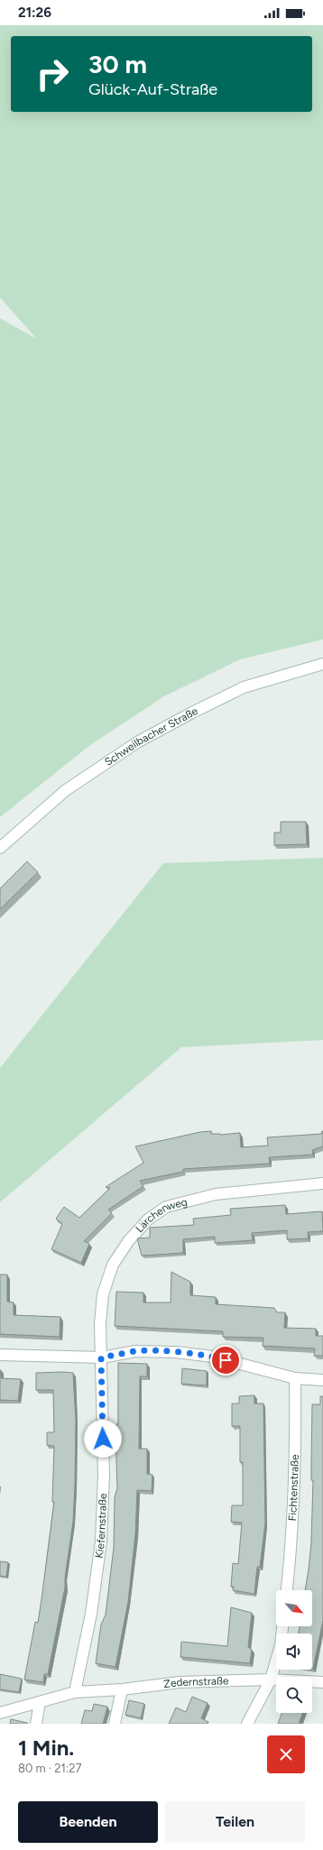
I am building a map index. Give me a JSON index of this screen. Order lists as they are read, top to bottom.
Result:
{
  "streets": {
    "street": [
      "Schweilbacher Straße",
      "Lärchenweg",
      "Fichtenstraße",
      "Kiefernstraße",
      "Zedernstraße"
    ]
  },
  "crossings": [
    ["Lärchenweg", "Kiefernstraße"],
    ["Kiefernstraße", "Zedernstraße"]
  ],
  "north": "bottom right",
  "page": {
    "status": "21:26",
    "turn": ["30 m", "Glück-Auf-Straße"],
    "heading": ["1 Min.", "80 m · 21:27"],
    "buttons": ["Beenden", "Teilen"]
  }
}
